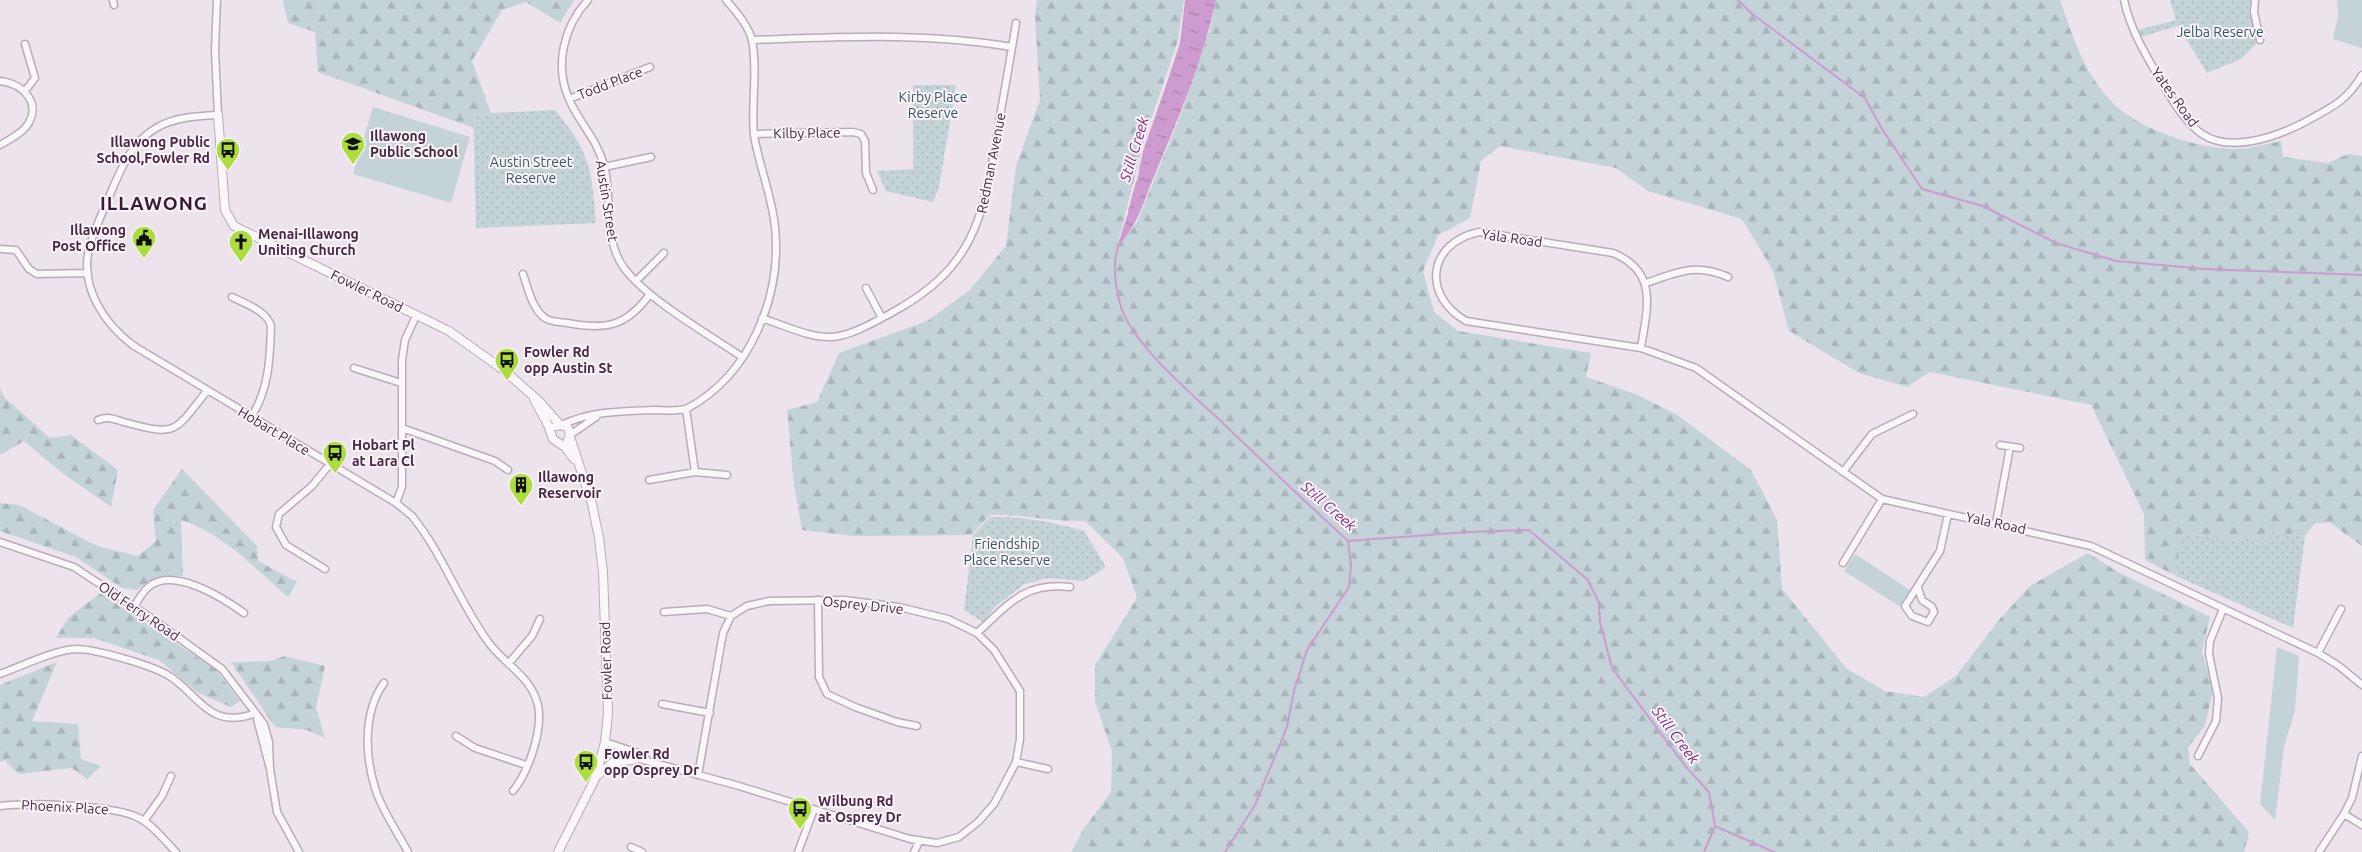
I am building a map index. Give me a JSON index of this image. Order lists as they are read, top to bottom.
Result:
{
  "streets": {
    "street": [
      "Todd Place",
      "Yates Road",
      "Kilby Place",
      "Redman Avenue",
      "Austin Street",
      "Yala Road",
      "Fowler Road",
      "Hobart Place",
      "Osprey Drive",
      "Old Ferry Road",
      "Phoenix Place"
    ]
  },
  "crossings": [
    ["Todd Place", "Austin Street"],
    ["Fowler Road", "Hobart Place"],
    ["Fowler Road", "Osprey Drive"]
  ],
  "districts": ["ILLAWONG"],
  "water": ["Still Creek"],
  "parks": [
    "Jelba Reserve",
    "Kirby Place Reserve",
    "Austin Street Reserve",
    "Friendship Place Reserve"
  ],
  "places": {
    "school or university": ["Illawong Public School"],
    "bus stop": [
      "Illawong Public School,Fowler Rd",
      "Fowler Rd opp Austin St",
      "Hobart Pl at Lara Cl",
      "Fowler Rd opp Osprey Dr",
      "Wilbung Rd at Osprey Dr"
    ],
    "public building": ["Illawong Post Office"],
    "church": ["Menai-Illawong Uniting Church"],
    "building": ["Illawong Reservoir"]
  }
}
